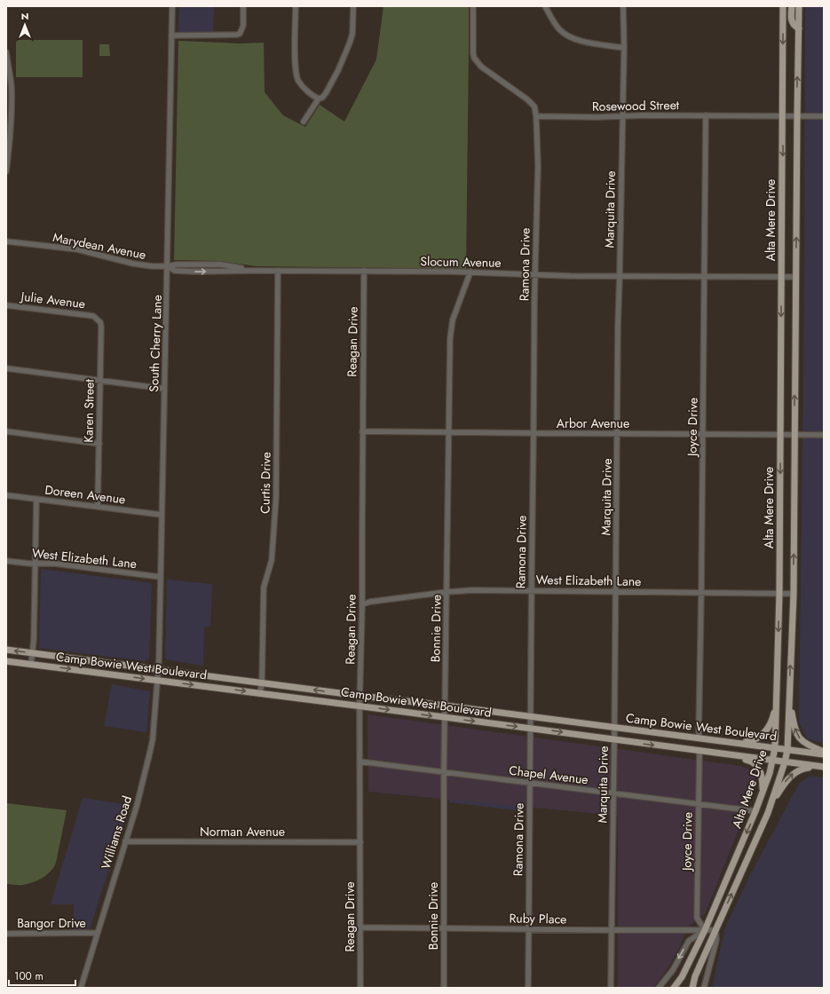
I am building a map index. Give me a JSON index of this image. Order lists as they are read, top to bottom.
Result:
{
  "streets": {
    "main road": ["Alta Mere Drive", "Camp Bowie West Boulevard"],
    "street": [
      "Rosewood Street",
      "Marquita Drive",
      "Marydean Avenue",
      "Slocum Avenue",
      "Ramona Drive",
      "Julie Avenue",
      "Reagan Drive",
      "South Cherry Lane",
      "Karen Street",
      "Arbor Avenue",
      "Joyce Drive",
      "Curtis Drive",
      "Doreen Avenue",
      "West Elizabeth Lane",
      "Bonnie Drive",
      "Chapel Avenue",
      "Norman Avenue",
      "Williams Road",
      "Ruby Place",
      "Bangor Drive"
    ]
  },
  "crossings": [
    ["Rosewood Street", "Marquita Drive"],
    ["Rosewood Street", "Alta Mere Drive"],
    ["Rosewood Street", "Ramona Drive"],
    ["Rosewood Street", "Joyce Drive"],
    ["Marquita Drive", "Slocum Avenue"],
    ["Marquita Drive", "Arbor Avenue"],
    ["Marquita Drive", "West Elizabeth Lane"],
    ["Marquita Drive", "Camp Bowie West Boulevard"],
    ["Marquita Drive", "Chapel Avenue"],
    ["Marquita Drive", "Ruby Place"],
    ["Alta Mere Drive", "Slocum Avenue"],
    ["Alta Mere Drive", "Arbor Avenue"],
    ["Alta Mere Drive", "Joyce Drive"],
    ["Alta Mere Drive", "West Elizabeth Lane"],
    ["Alta Mere Drive", "Camp Bowie West Boulevard"],
    ["Alta Mere Drive", "Chapel Avenue"],
    ["Alta Mere Drive", "Ruby Place"],
    ["Marydean Avenue", "Slocum Avenue"],
    ["Marydean Avenue", "South Cherry Lane"],
    ["Slocum Avenue", "Ramona Drive"],
    ["Slocum Avenue", "Reagan Drive"],
    ["Slocum Avenue", "South Cherry Lane"],
    ["Slocum Avenue", "Joyce Drive"],
    ["Slocum Avenue", "Curtis Drive"],
    ["Slocum Avenue", "Bonnie Drive"],
    ["Ramona Drive", "Arbor Avenue"],
    ["Ramona Drive", "West Elizabeth Lane"],
    ["Ramona Drive", "Camp Bowie West Boulevard"],
    ["Ramona Drive", "Chapel Avenue"],
    ["Ramona Drive", "Ruby Place"],
    ["Julie Avenue", "Karen Street"],
    ["Reagan Drive", "Arbor Avenue"],
    ["Reagan Drive", "West Elizabeth Lane"],
    ["Reagan Drive", "Camp Bowie West Boulevard"],
    ["Reagan Drive", "Chapel Avenue"],
    ["Reagan Drive", "Norman Avenue"],
    ["Reagan Drive", "Ruby Place"],
    ["South Cherry Lane", "Doreen Avenue"],
    ["South Cherry Lane", "West Elizabeth Lane"],
    ["South Cherry Lane", "Camp Bowie West Boulevard"],
    ["South Cherry Lane", "Williams Road"],
    ["Karen Street", "Doreen Avenue"],
    ["Arbor Avenue", "Joyce Drive"],
    ["Arbor Avenue", "Bonnie Drive"],
    ["Joyce Drive", "West Elizabeth Lane"],
    ["Joyce Drive", "Camp Bowie West Boulevard"],
    ["Joyce Drive", "Chapel Avenue"],
    ["Joyce Drive", "Ruby Place"],
    ["Curtis Drive", "Camp Bowie West Boulevard"],
    ["West Elizabeth Lane", "Bonnie Drive"],
    ["Bonnie Drive", "Camp Bowie West Boulevard"],
    ["Bonnie Drive", "Chapel Avenue"],
    ["Bonnie Drive", "Ruby Place"],
    ["Camp Bowie West Boulevard", "Williams Road"],
    ["Norman Avenue", "Williams Road"],
    ["Williams Road", "Bangor Drive"]
  ],
  "scale_bar": "100 m",
  "north": "top"
}
